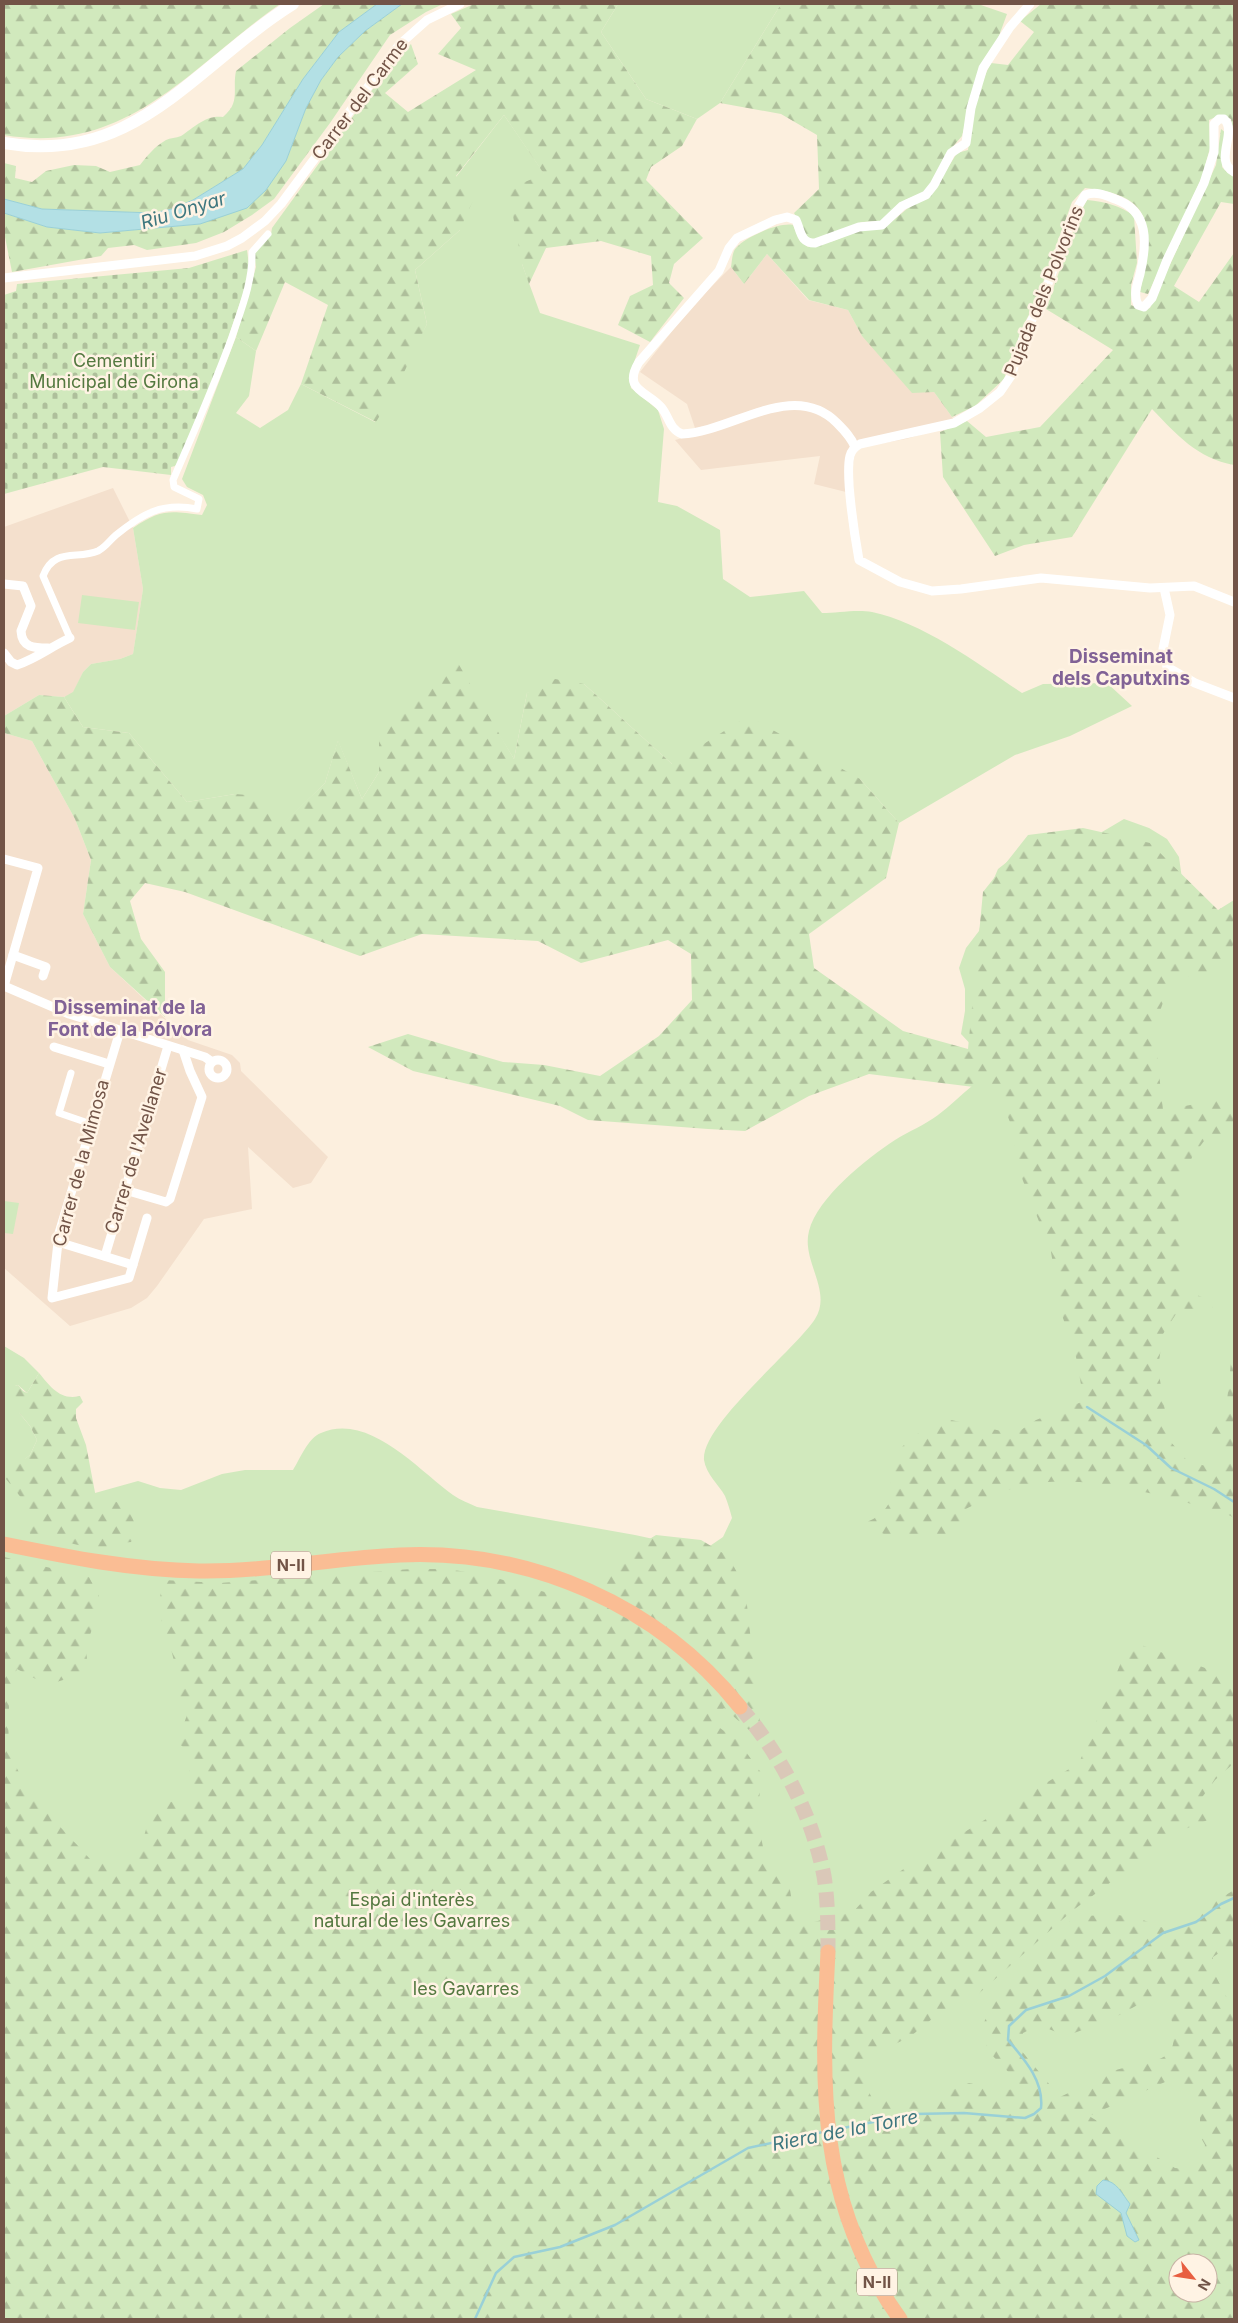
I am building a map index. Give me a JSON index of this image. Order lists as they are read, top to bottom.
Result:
{
  "streets": {
    "highway": ["N-II"],
    "street": [
      "Carrer del Carme",
      "Pujada dels Polvorins",
      "Carrer de l'Avellaner",
      "Carrer de la Mimosa"
    ]
  },
  "districts": ["Disseminat dels Caputxins", "Disseminat de la Font de la Pólvora"],
  "water": ["Riu Onyar", "Riera de la Torre"],
  "parks": ["Cementiri Municipal de Girona", "Espai d'interès natural de les Gavarres", "les Gavarres"],
  "north": "bottom right"
}
